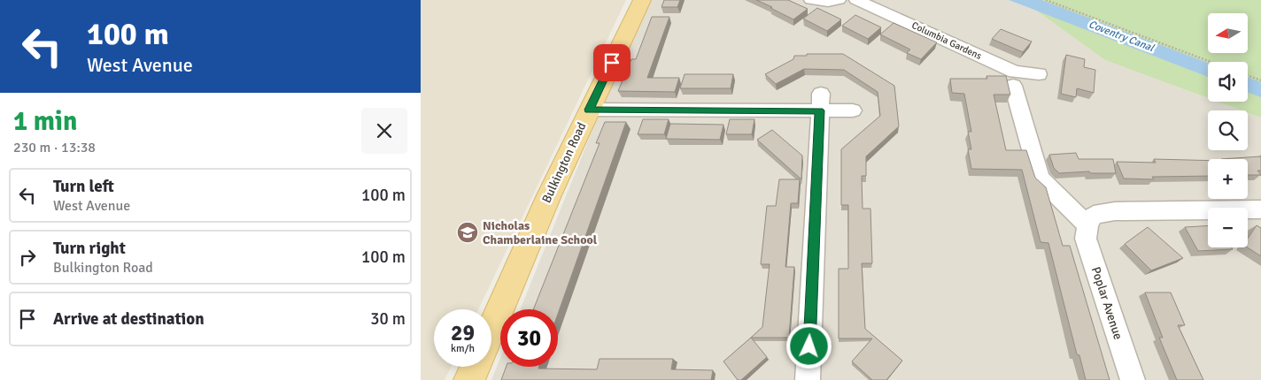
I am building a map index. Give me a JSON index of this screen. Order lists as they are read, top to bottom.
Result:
{
  "streets": {
    "main road": ["Bulkington Road"],
    "street": ["Columbia Gardens", "Poplar Avenue"]
  },
  "water": ["Coventry Canal"],
  "places": {
    "school or university": ["Nicholas Chamberlaine School"]
  },
  "north": "left",
  "page": {
    "turn": ["100 m", "West Avenue"],
    "map_buttons": ["+", "−"],
    "heading": ["1 min", "230 m · 13:38"],
    "list": [
      {
        "name": "Turn left",
        "note": "West Avenue",
        "value": "100 m"
      },
      {
        "name": "Turn right",
        "note": "Bulkington Road",
        "value": "100 m"
      },
      {
        "name": "Arrive at destination",
        "value": "30 m"
      }
    ],
    "speed": "29 km/h",
    "limit": "30"
  }
}
